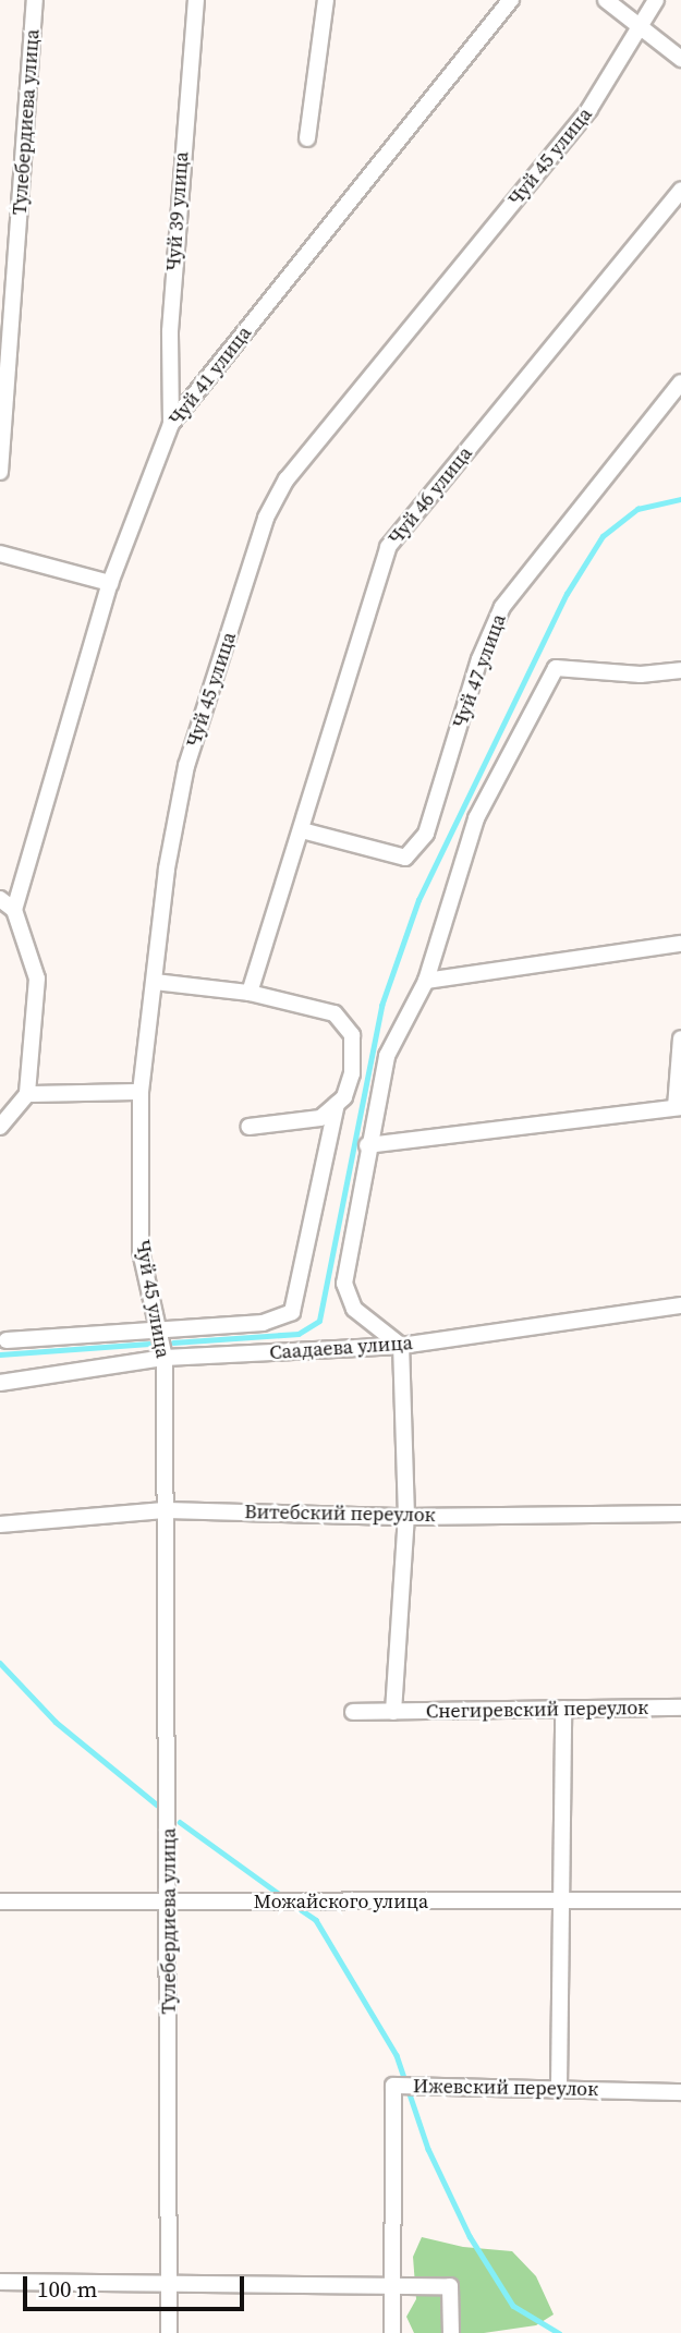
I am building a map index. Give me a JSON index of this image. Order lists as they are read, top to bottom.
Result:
{
  "streets": {
    "street": [
      "Тулебердиева улица",
      "Чуй 45 улица",
      "Чуй 39 улица",
      "Чуй 41 улица",
      "Чуй 46 улица",
      "Чуй 47 улица",
      "Саадаева улица",
      "Витебский переулок",
      "Снегиревский переулок",
      "Можайского улица",
      "Ижевский переулок"
    ]
  },
  "crossings": [
    ["Тулебердиева улица", "Чуй 45 улица"],
    ["Тулебердиева улица", "Витебский переулок"],
    ["Тулебердиева улица", "Можайского улица"],
    ["Чуй 45 улица", "Саадаева улица"],
    ["Чуй 45 улица", "Витебский переулок"],
    ["Чуй 39 улица", "Чуй 41 улица"],
    ["Чуй 46 улица", "Чуй 47 улица"]
  ],
  "scale_bar": "100 m"
}
